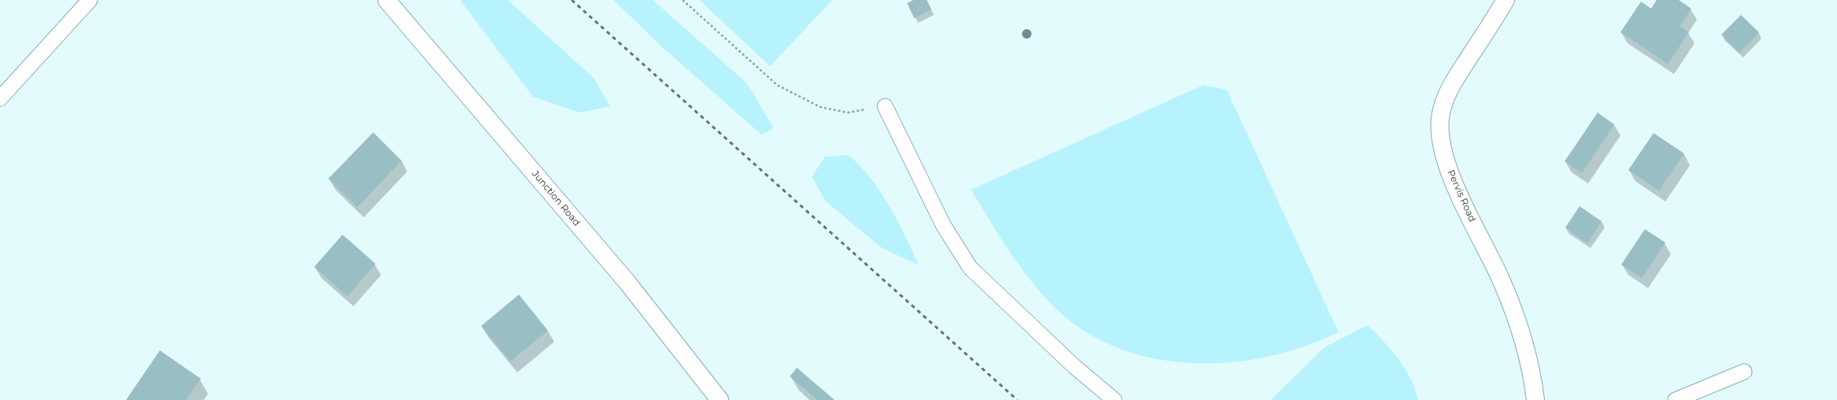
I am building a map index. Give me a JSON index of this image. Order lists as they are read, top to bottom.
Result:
{
  "streets": {
    "street": ["Pervis Road", "Junction Road"]
  }
}
